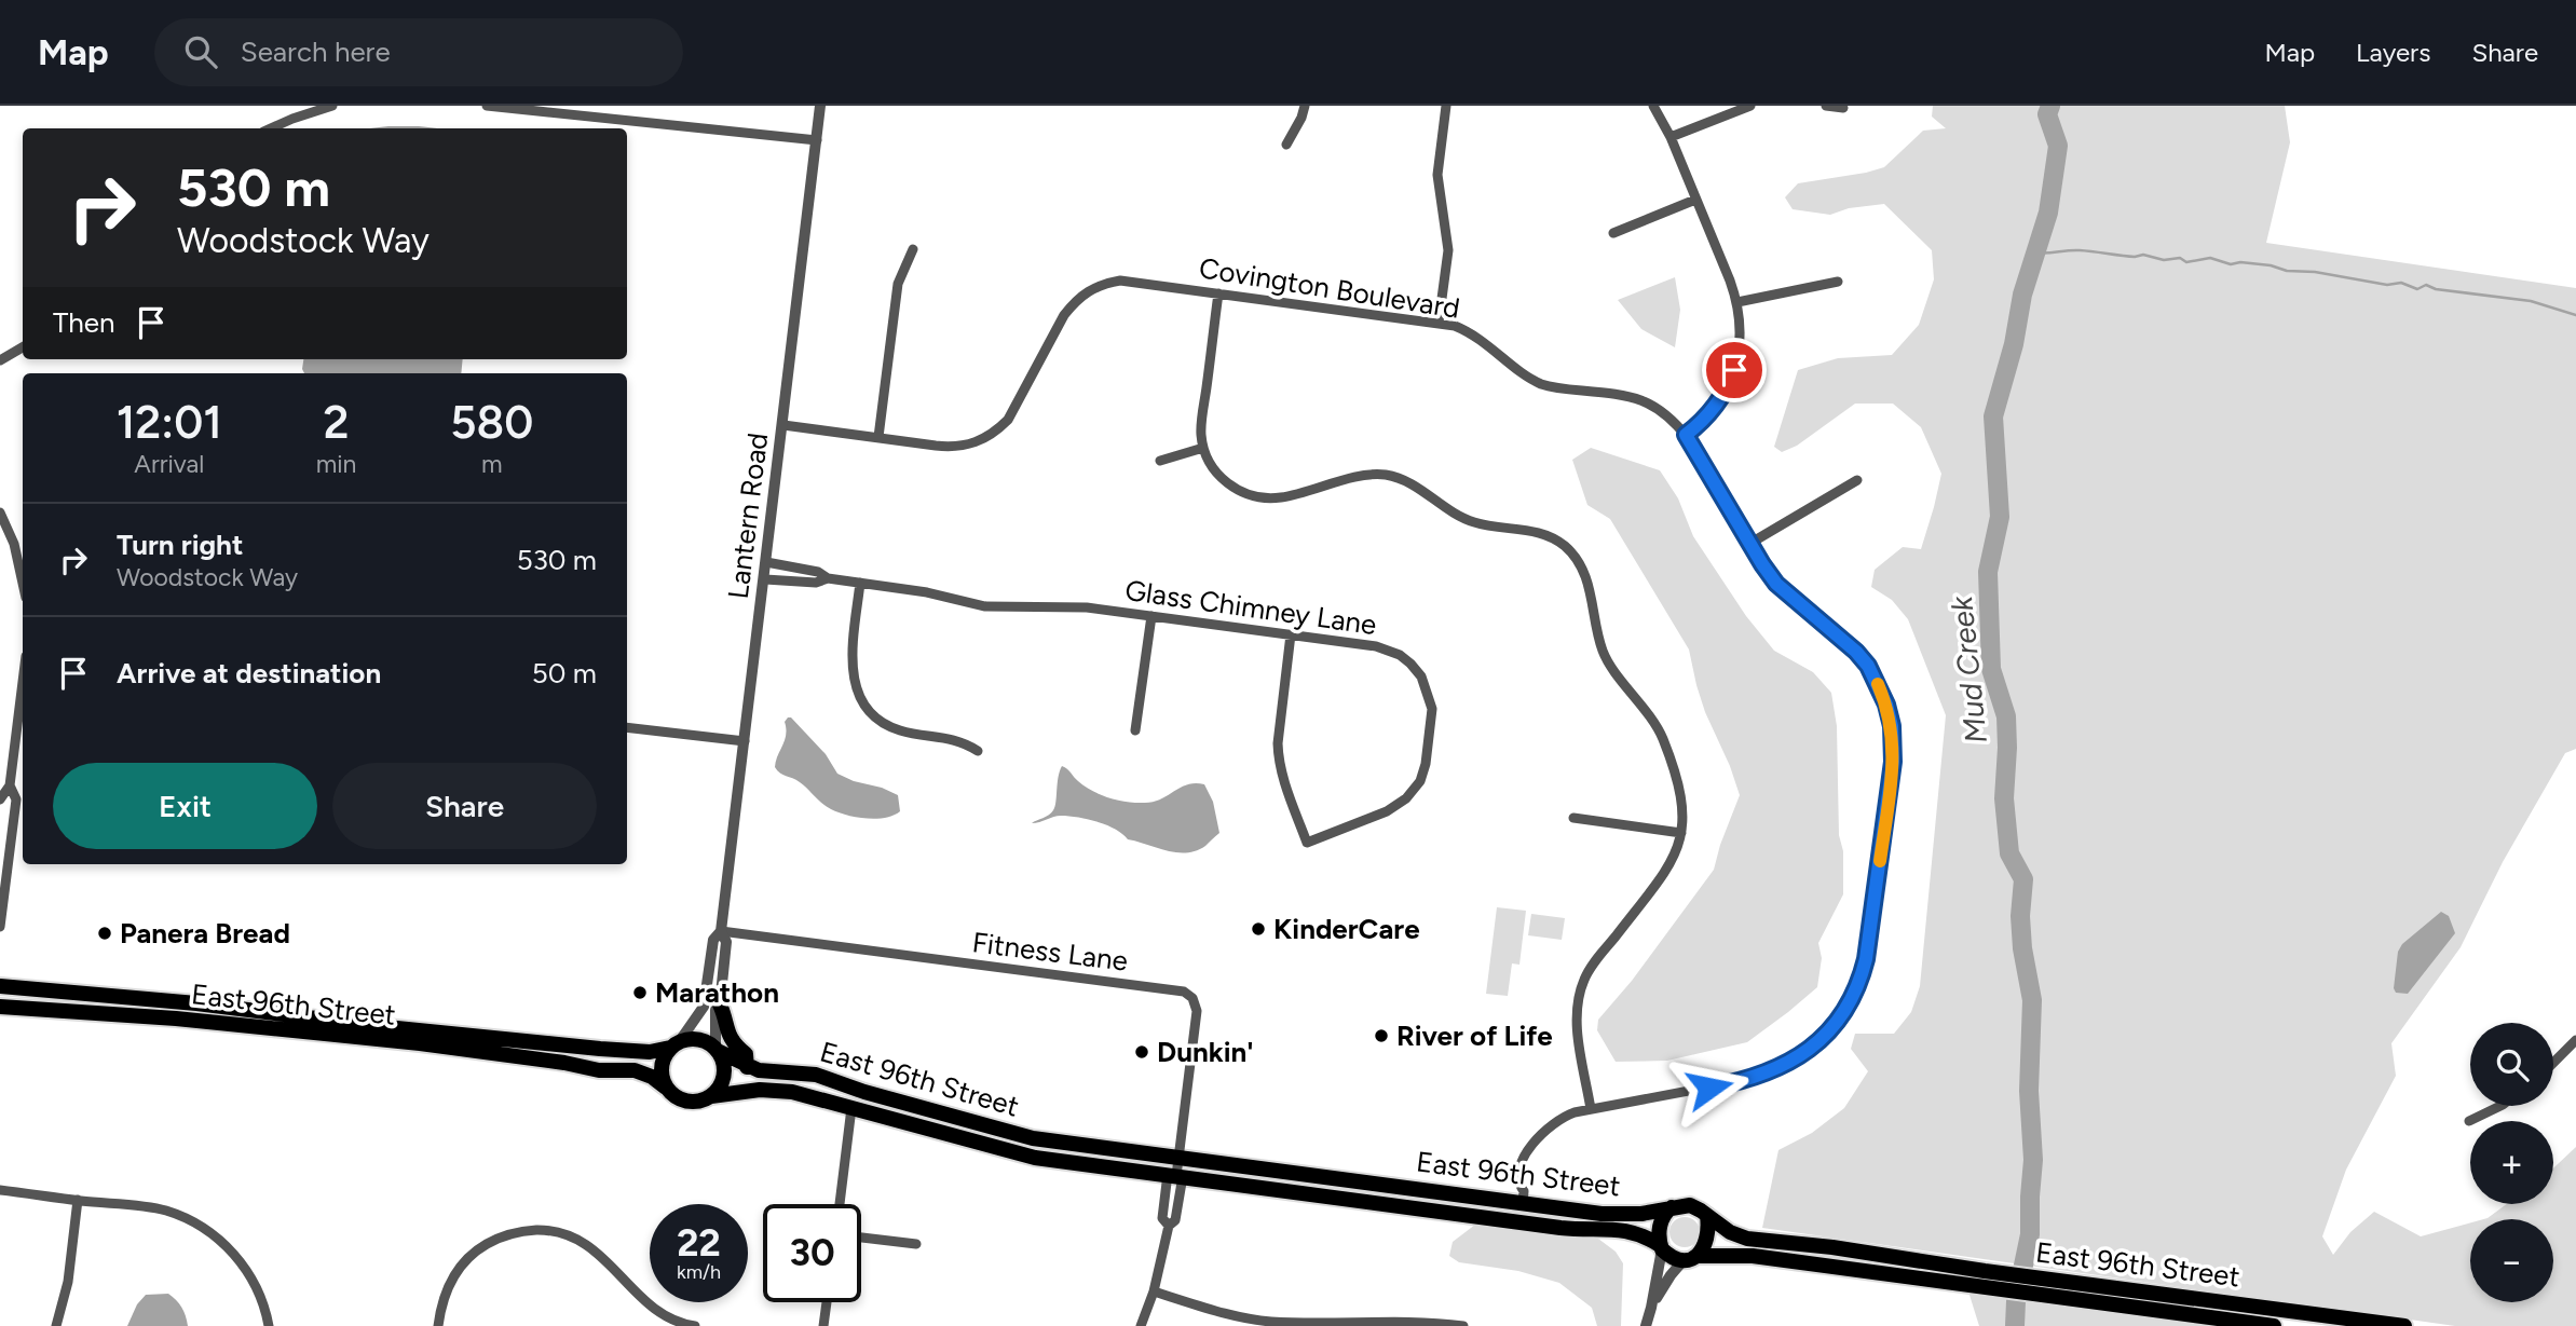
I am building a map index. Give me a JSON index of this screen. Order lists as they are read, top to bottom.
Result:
{
  "streets": {
    "main road": ["East 96th Street"],
    "street": [
      "Covington Boulevard",
      "Lantern Road",
      "Glass Chimney Lane",
      "Fitness Lane"
    ]
  },
  "crossings": [
    ["Covington Boulevard", "Lantern Road"],
    ["Covington Boulevard", "East 96th Street"],
    ["Lantern Road", "Glass Chimney Lane"],
    ["Lantern Road", "Fitness Lane"],
    ["Lantern Road", "East 96th Street"],
    ["Fitness Lane", "East 96th Street"]
  ],
  "water": ["Mud Creek"],
  "places": [
    "KinderCare",
    "Panera Bread",
    "Marathon",
    "River of Life",
    "Dunkin'"
  ],
  "page": {
    "header": "Map",
    "search": "Search here",
    "nav": ["Map", "Layers", "Share"],
    "turn": ["530 m", "Woodstock Way"],
    "then": "Then",
    "eta": [
      "12:01",
      "Arrival",
      "2",
      "min",
      "580",
      "m"
    ],
    "list": [
      {
        "name": "Turn right",
        "note": "Woodstock Way",
        "value": "530 m"
      },
      {
        "name": "Arrive at destination",
        "value": "50 m"
      }
    ],
    "buttons": ["Exit", "Share"],
    "map_buttons": ["+", "−"],
    "speed": "22 km/h",
    "limit": "30"
  }
}
